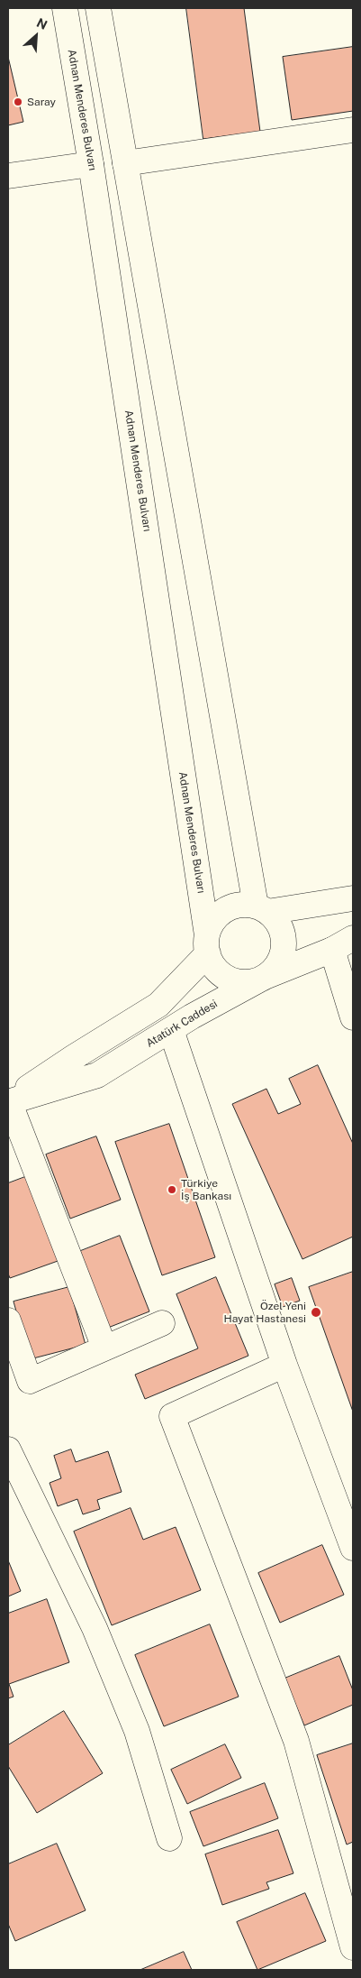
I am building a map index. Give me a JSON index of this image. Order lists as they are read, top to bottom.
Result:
{
  "streets": {
    "street": ["Adnan Menderes Bulvarı", "Atatürk Caddesi"]
  },
  "crossings": [
    ["Adnan Menderes Bulvarı", "Atatürk Caddesi"]
  ],
  "places": ["Saray", "Türkiye İş Bankası", "Özel Yeni Hayat Hastanesi"],
  "north": "top right"
}
